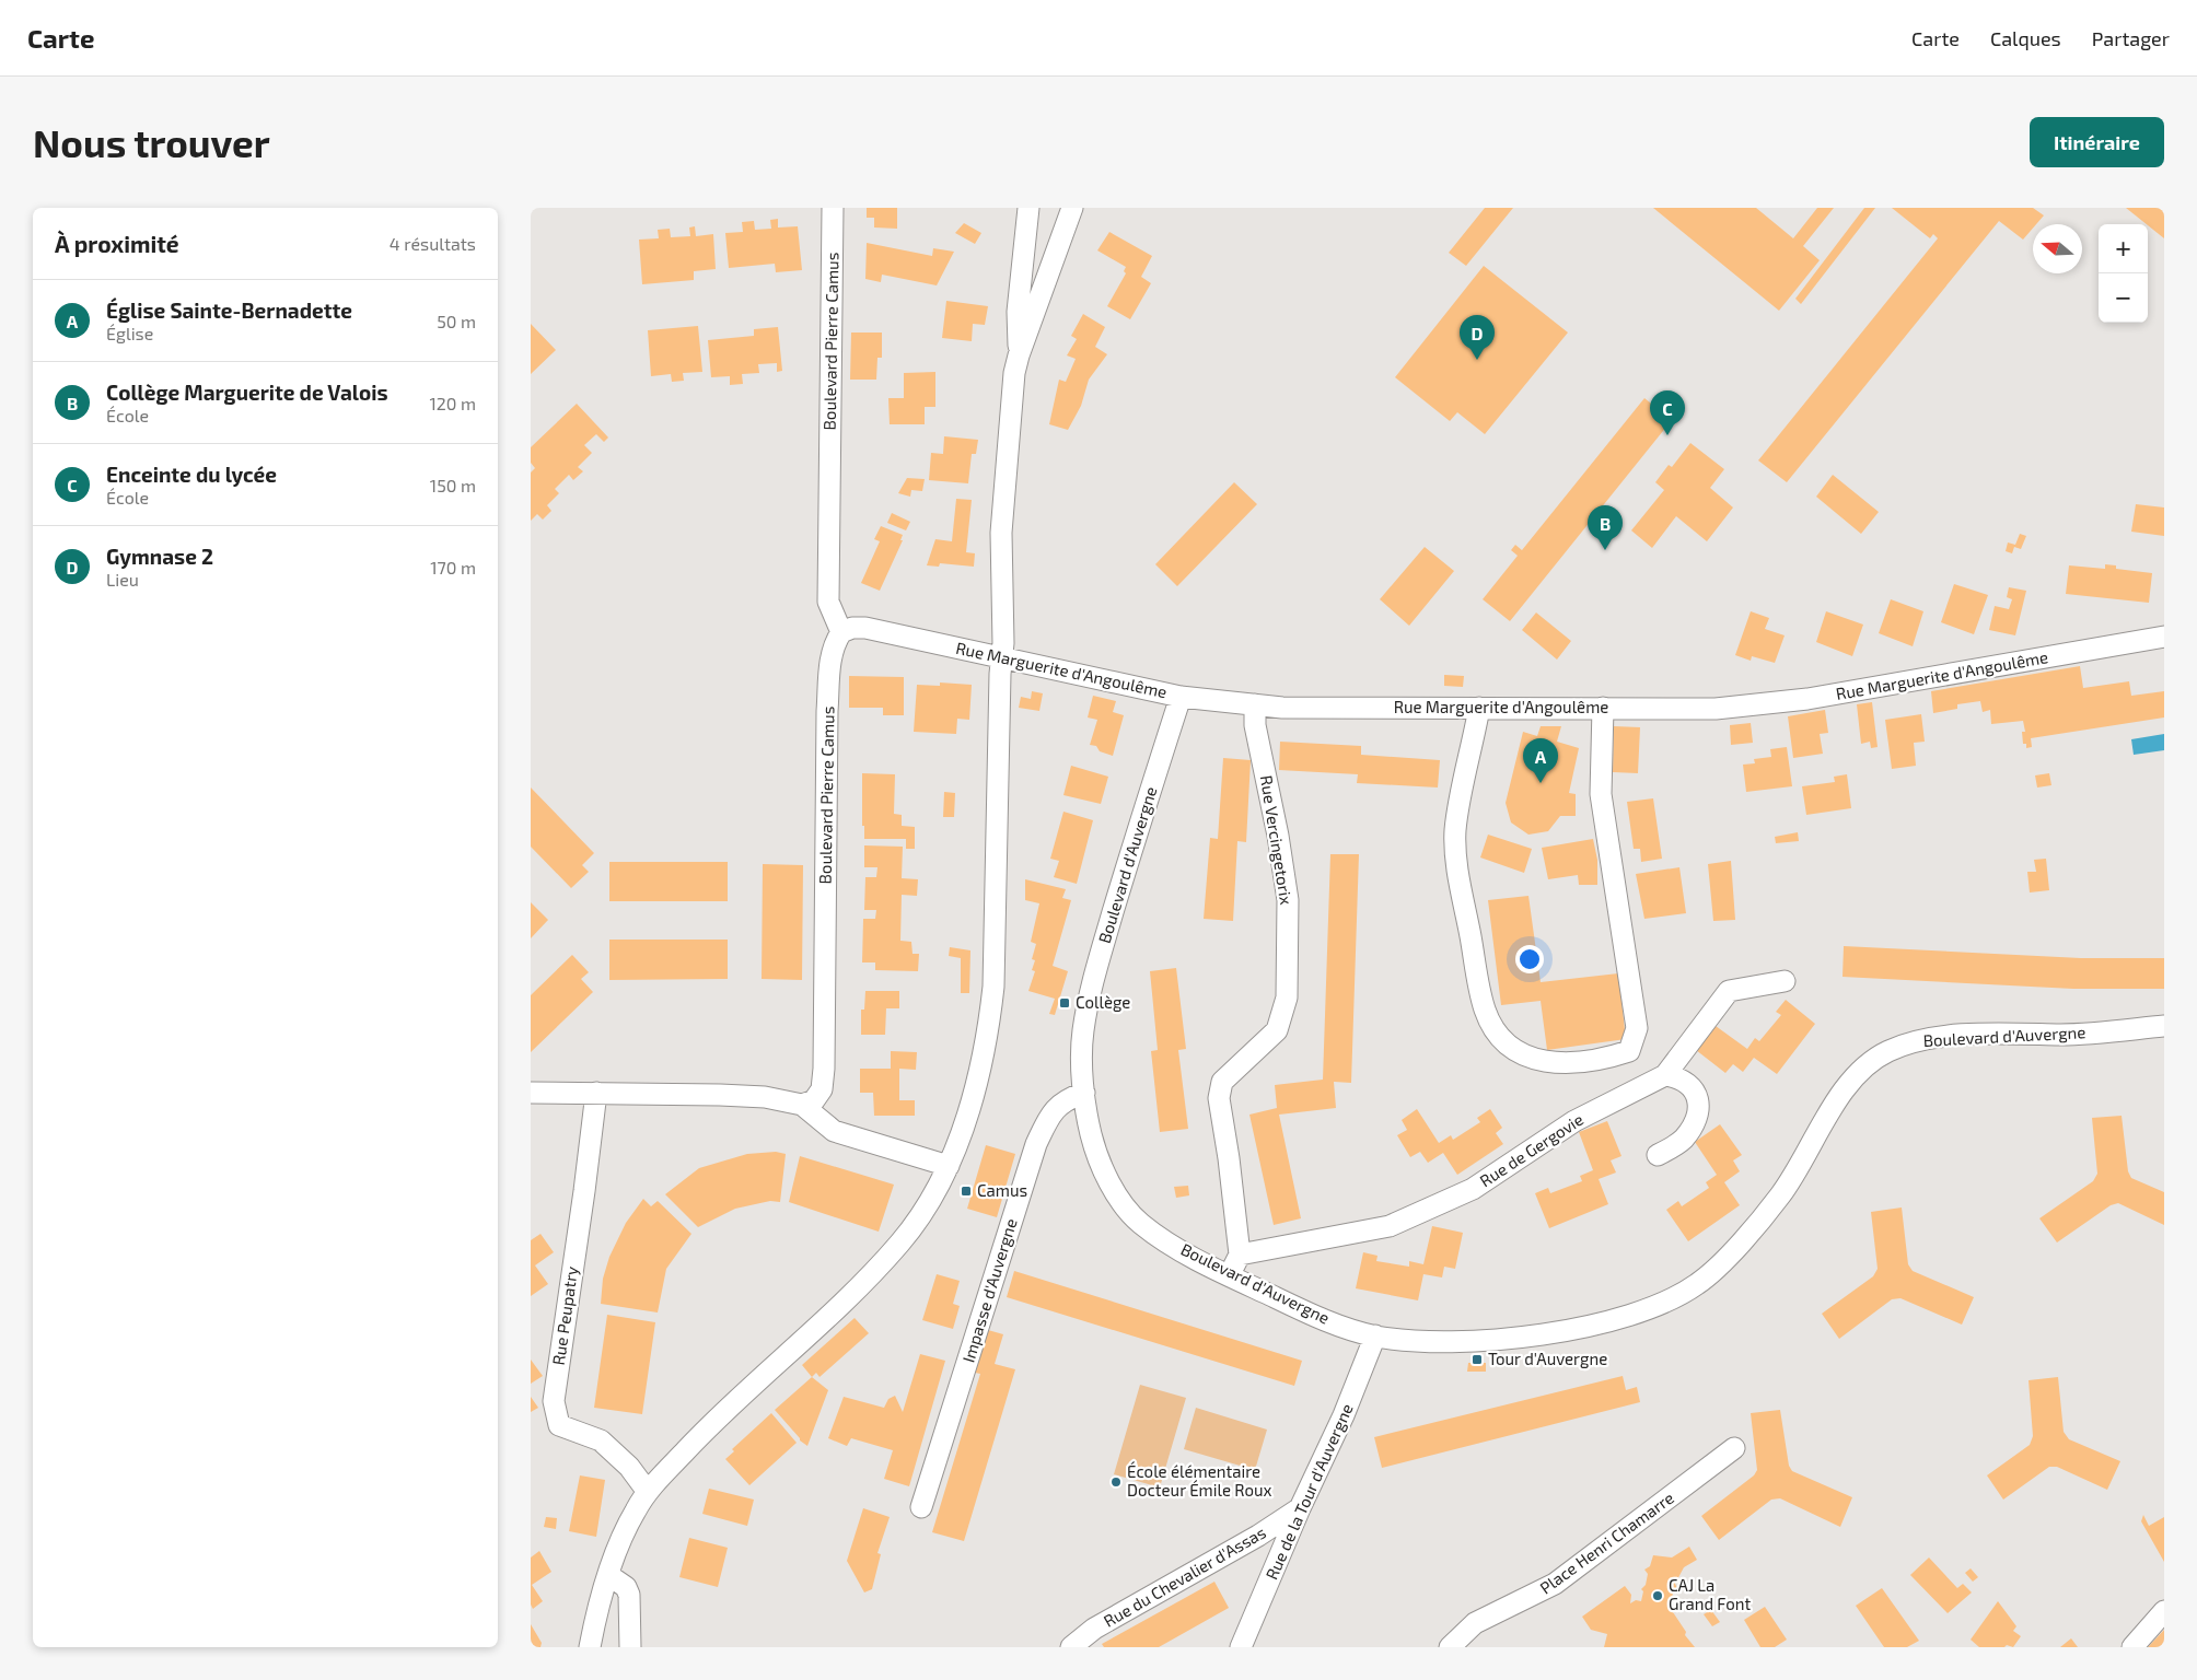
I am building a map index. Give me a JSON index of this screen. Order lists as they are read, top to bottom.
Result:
{
  "streets": {
    "street": [
      "Boulevard Pierre Camus",
      "Rue Marguerite d'Angoulême",
      "Rue Vercingetorix",
      "Boulevard d'Auvergne",
      "Rue de Gergovie",
      "Impasse d'Auvergne",
      "Rue Peupatry",
      "Rue de la Tour d'Auvergne",
      "Place Henri Chamarre",
      "Rue du Chevalier d'Assas"
    ]
  },
  "crossings": [
    ["Boulevard Pierre Camus", "Rue Marguerite d'Angoulême"],
    ["Rue Marguerite d'Angoulême", "Rue Vercingetorix"],
    ["Rue Marguerite d'Angoulême", "Boulevard d'Auvergne"],
    ["Rue Vercingetorix", "Rue de Gergovie"],
    ["Boulevard d'Auvergne", "Impasse d'Auvergne"],
    ["Boulevard d'Auvergne", "Rue de la Tour d'Auvergne"],
    ["Rue de la Tour d'Auvergne", "Rue du Chevalier d'Assas"]
  ],
  "places": {
    "transit": ["Collège", "Camus", "Tour d'Auvergne"],
    "other": ["École élémentaire Docteur Émile Roux", "CAJ La Grand Font"]
  },
  "north": "left",
  "page": {
    "header": "Carte",
    "nav": ["Carte", "Calques", "Partager"],
    "buttons": "Itinéraire",
    "title": "Nous trouver",
    "heading": ["À proximité", "4 résultats"],
    "map_buttons": ["+", "−"],
    "list": [
      {
        "mark": "A",
        "name": "Église Sainte-Bernadette",
        "note": "Église",
        "value": "50 m"
      },
      {
        "mark": "B",
        "name": "Collège Marguerite de Valois",
        "note": "École",
        "value": "120 m"
      },
      {
        "mark": "C",
        "name": "Enceinte du lycée",
        "note": "École",
        "value": "150 m"
      },
      {
        "mark": "D",
        "name": "Gymnase 2",
        "note": "Lieu",
        "value": "170 m"
      }
    ],
    "pins": [
      "D",
      "C",
      "B",
      "A"
    ]
  }
}
